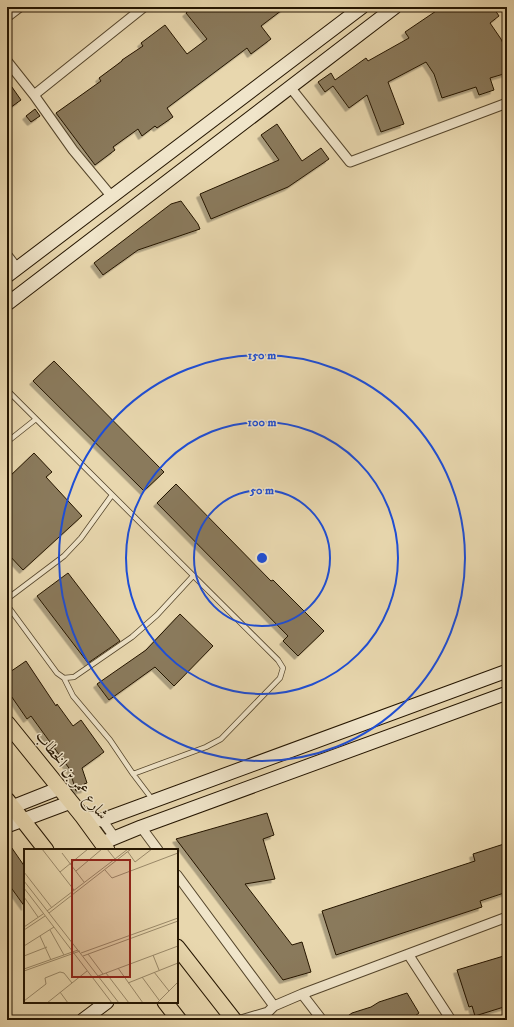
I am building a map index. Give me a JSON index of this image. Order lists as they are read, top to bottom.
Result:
{
  "streets": {
    "main road": ["شارع عمر بن الخطاب"]
  },
  "rings": ["150 m", "100 m", "50 m"]
}
